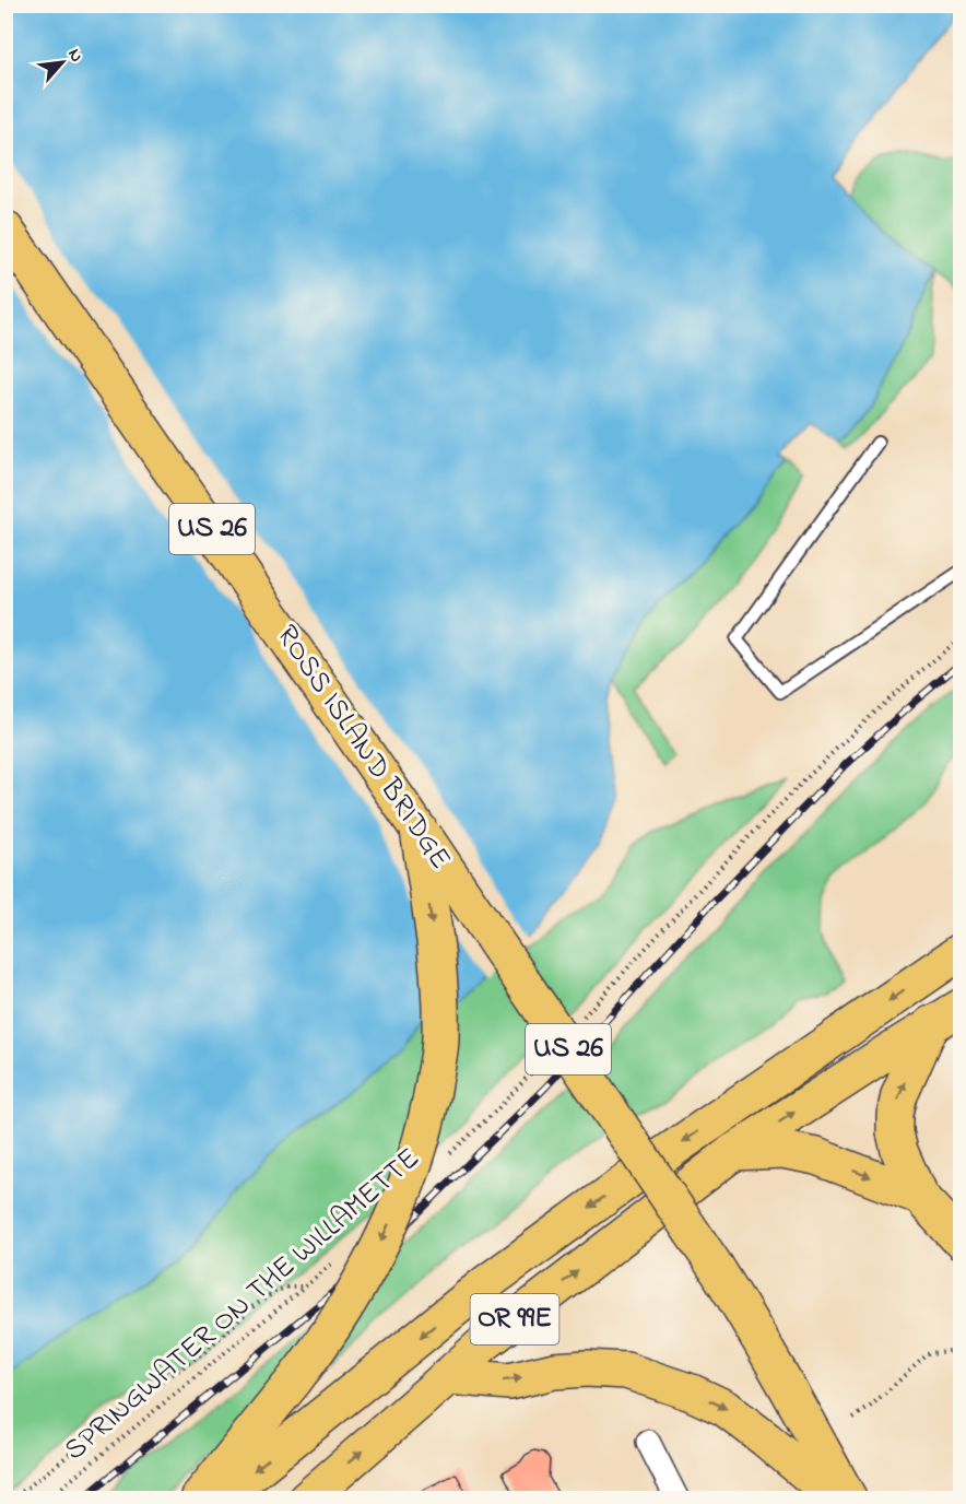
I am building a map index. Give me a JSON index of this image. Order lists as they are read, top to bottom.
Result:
{
  "streets": {
    "highway": ["US 26", "ROSS ISLAND BRIDGE", "OR 99E"],
    "path": ["SPRINGWATER ON THE WILLAMETTE"]
  },
  "north": "top right"
}
